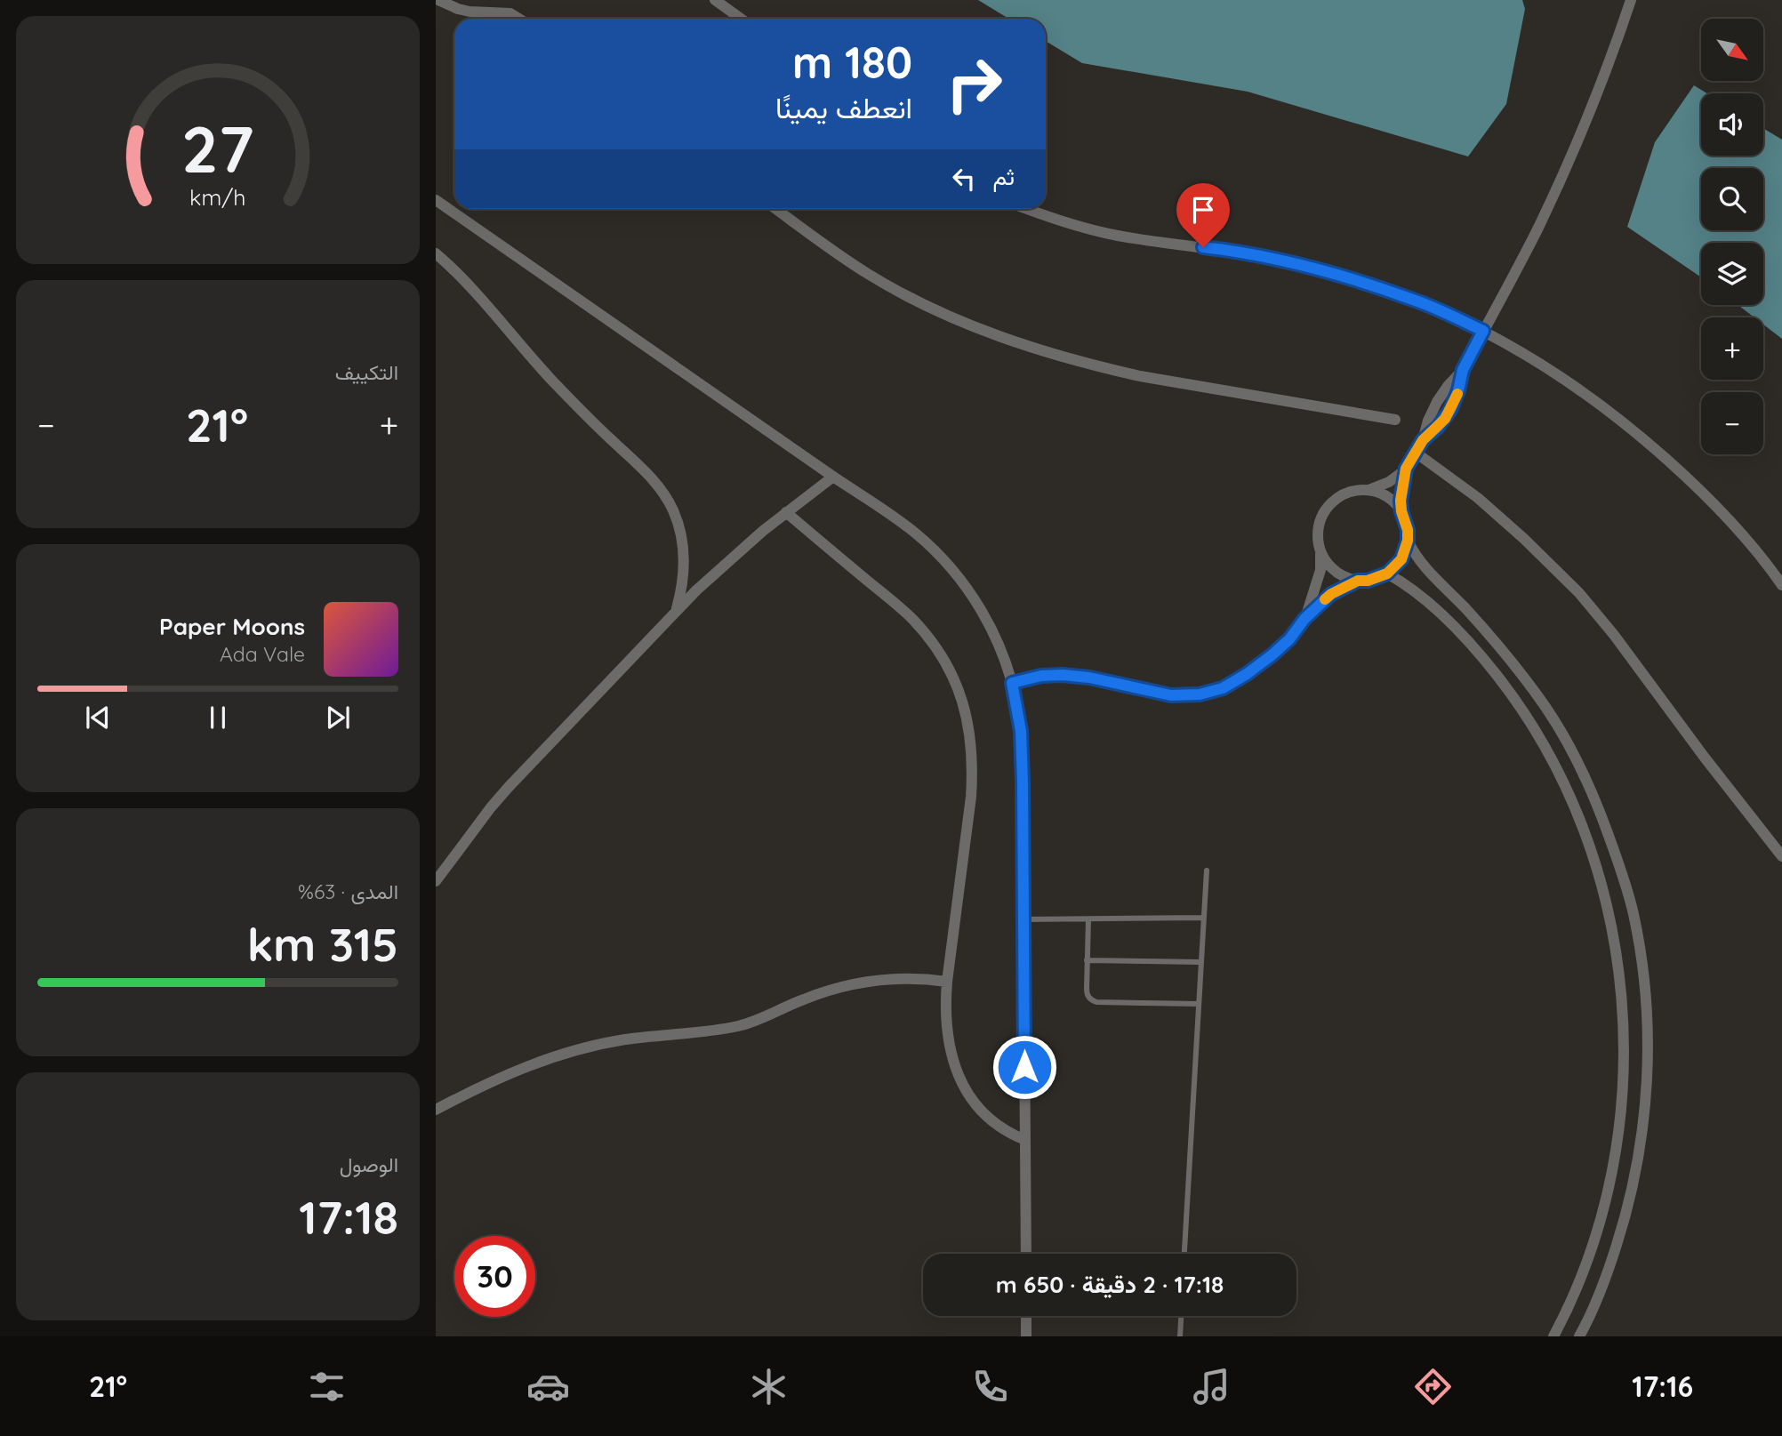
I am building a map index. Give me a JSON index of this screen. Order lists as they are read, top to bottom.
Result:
{
  "north": "bottom right",
  "page": {
    "map_buttons": ["+", "−"],
    "turn": ["180 m", "انعطف يمينًا"],
    "then": "ثم",
    "tile": [
      "التكييف",
      ["المدى · 63%", "315 km"],
      ["الوصول", "17:18"]
    ],
    "heat": ["−", "21°", "+"],
    "song": ["Paper Moons", "Ada Vale"],
    "limit": "30",
    "trip": "17:18 · 2 دقيقة · 650 m",
    "tabs": ["17:16", "21°"],
    "gauge": ["27", "km/h"]
  }
}
